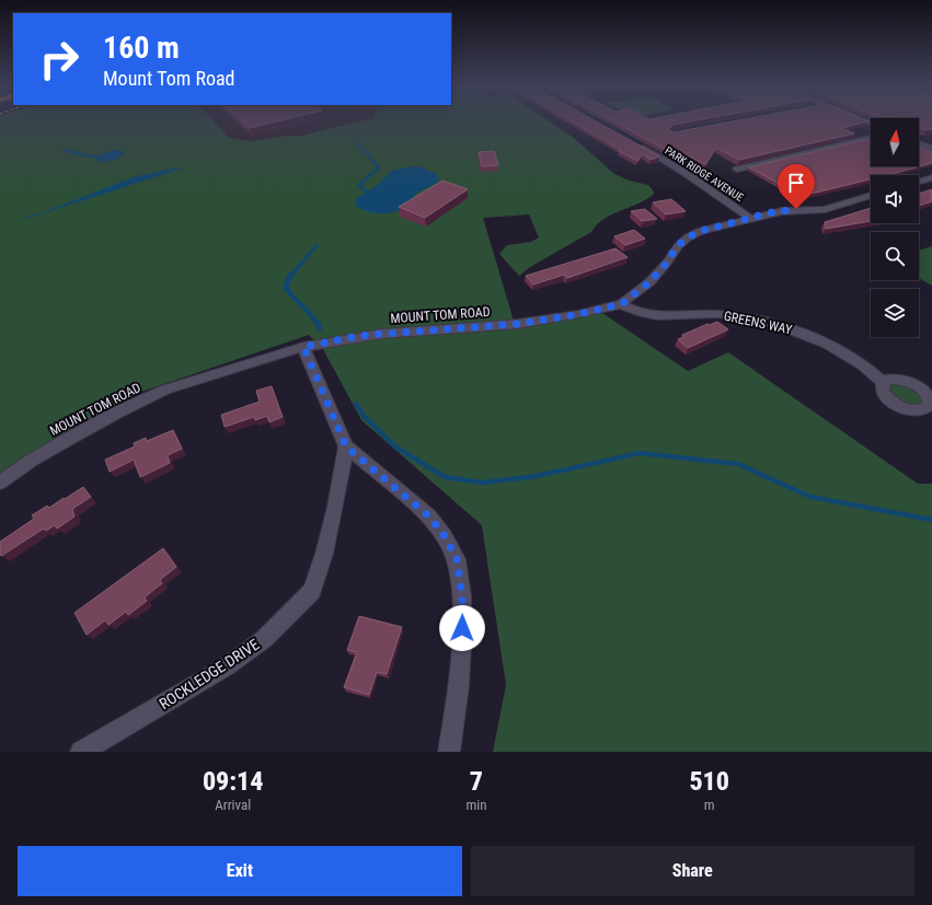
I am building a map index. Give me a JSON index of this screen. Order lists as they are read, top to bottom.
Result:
{
  "streets": {
    "street": [
      "PARK RIDGE AVENUE",
      "MOUNT TOM ROAD",
      "GREENS WAY",
      "ROCKLEDGE DRIVE"
    ]
  },
  "crossings": [
    ["PARK RIDGE AVENUE", "MOUNT TOM ROAD"],
    ["MOUNT TOM ROAD", "GREENS WAY"]
  ],
  "north": "top",
  "page": {
    "turn": ["160 m", "Mount Tom Road"],
    "eta": [
      "09:14",
      "Arrival",
      "7",
      "min",
      "510",
      "m"
    ],
    "buttons": ["Exit", "Share"]
  }
}
